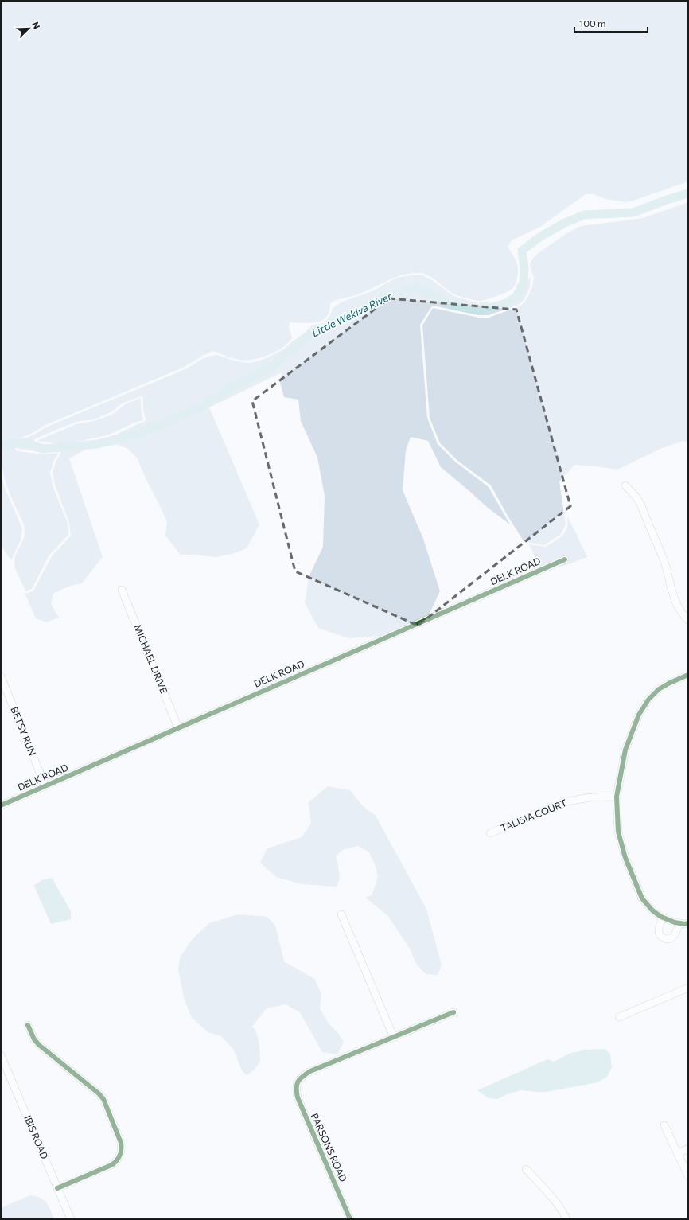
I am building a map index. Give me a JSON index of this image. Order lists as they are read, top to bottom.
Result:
{
  "streets": {
    "street": [
      "DELK ROAD",
      "MICHAEL DRIVE",
      "BETSY RUN",
      "TALISIA COURT",
      "IBIS ROAD",
      "PARSONS ROAD"
    ]
  },
  "crossings": [
    ["DELK ROAD", "MICHAEL DRIVE"],
    ["DELK ROAD", "BETSY RUN"]
  ],
  "water": ["Little Wekiva River"],
  "scale_bar": "100 m",
  "north": "top right"
}
